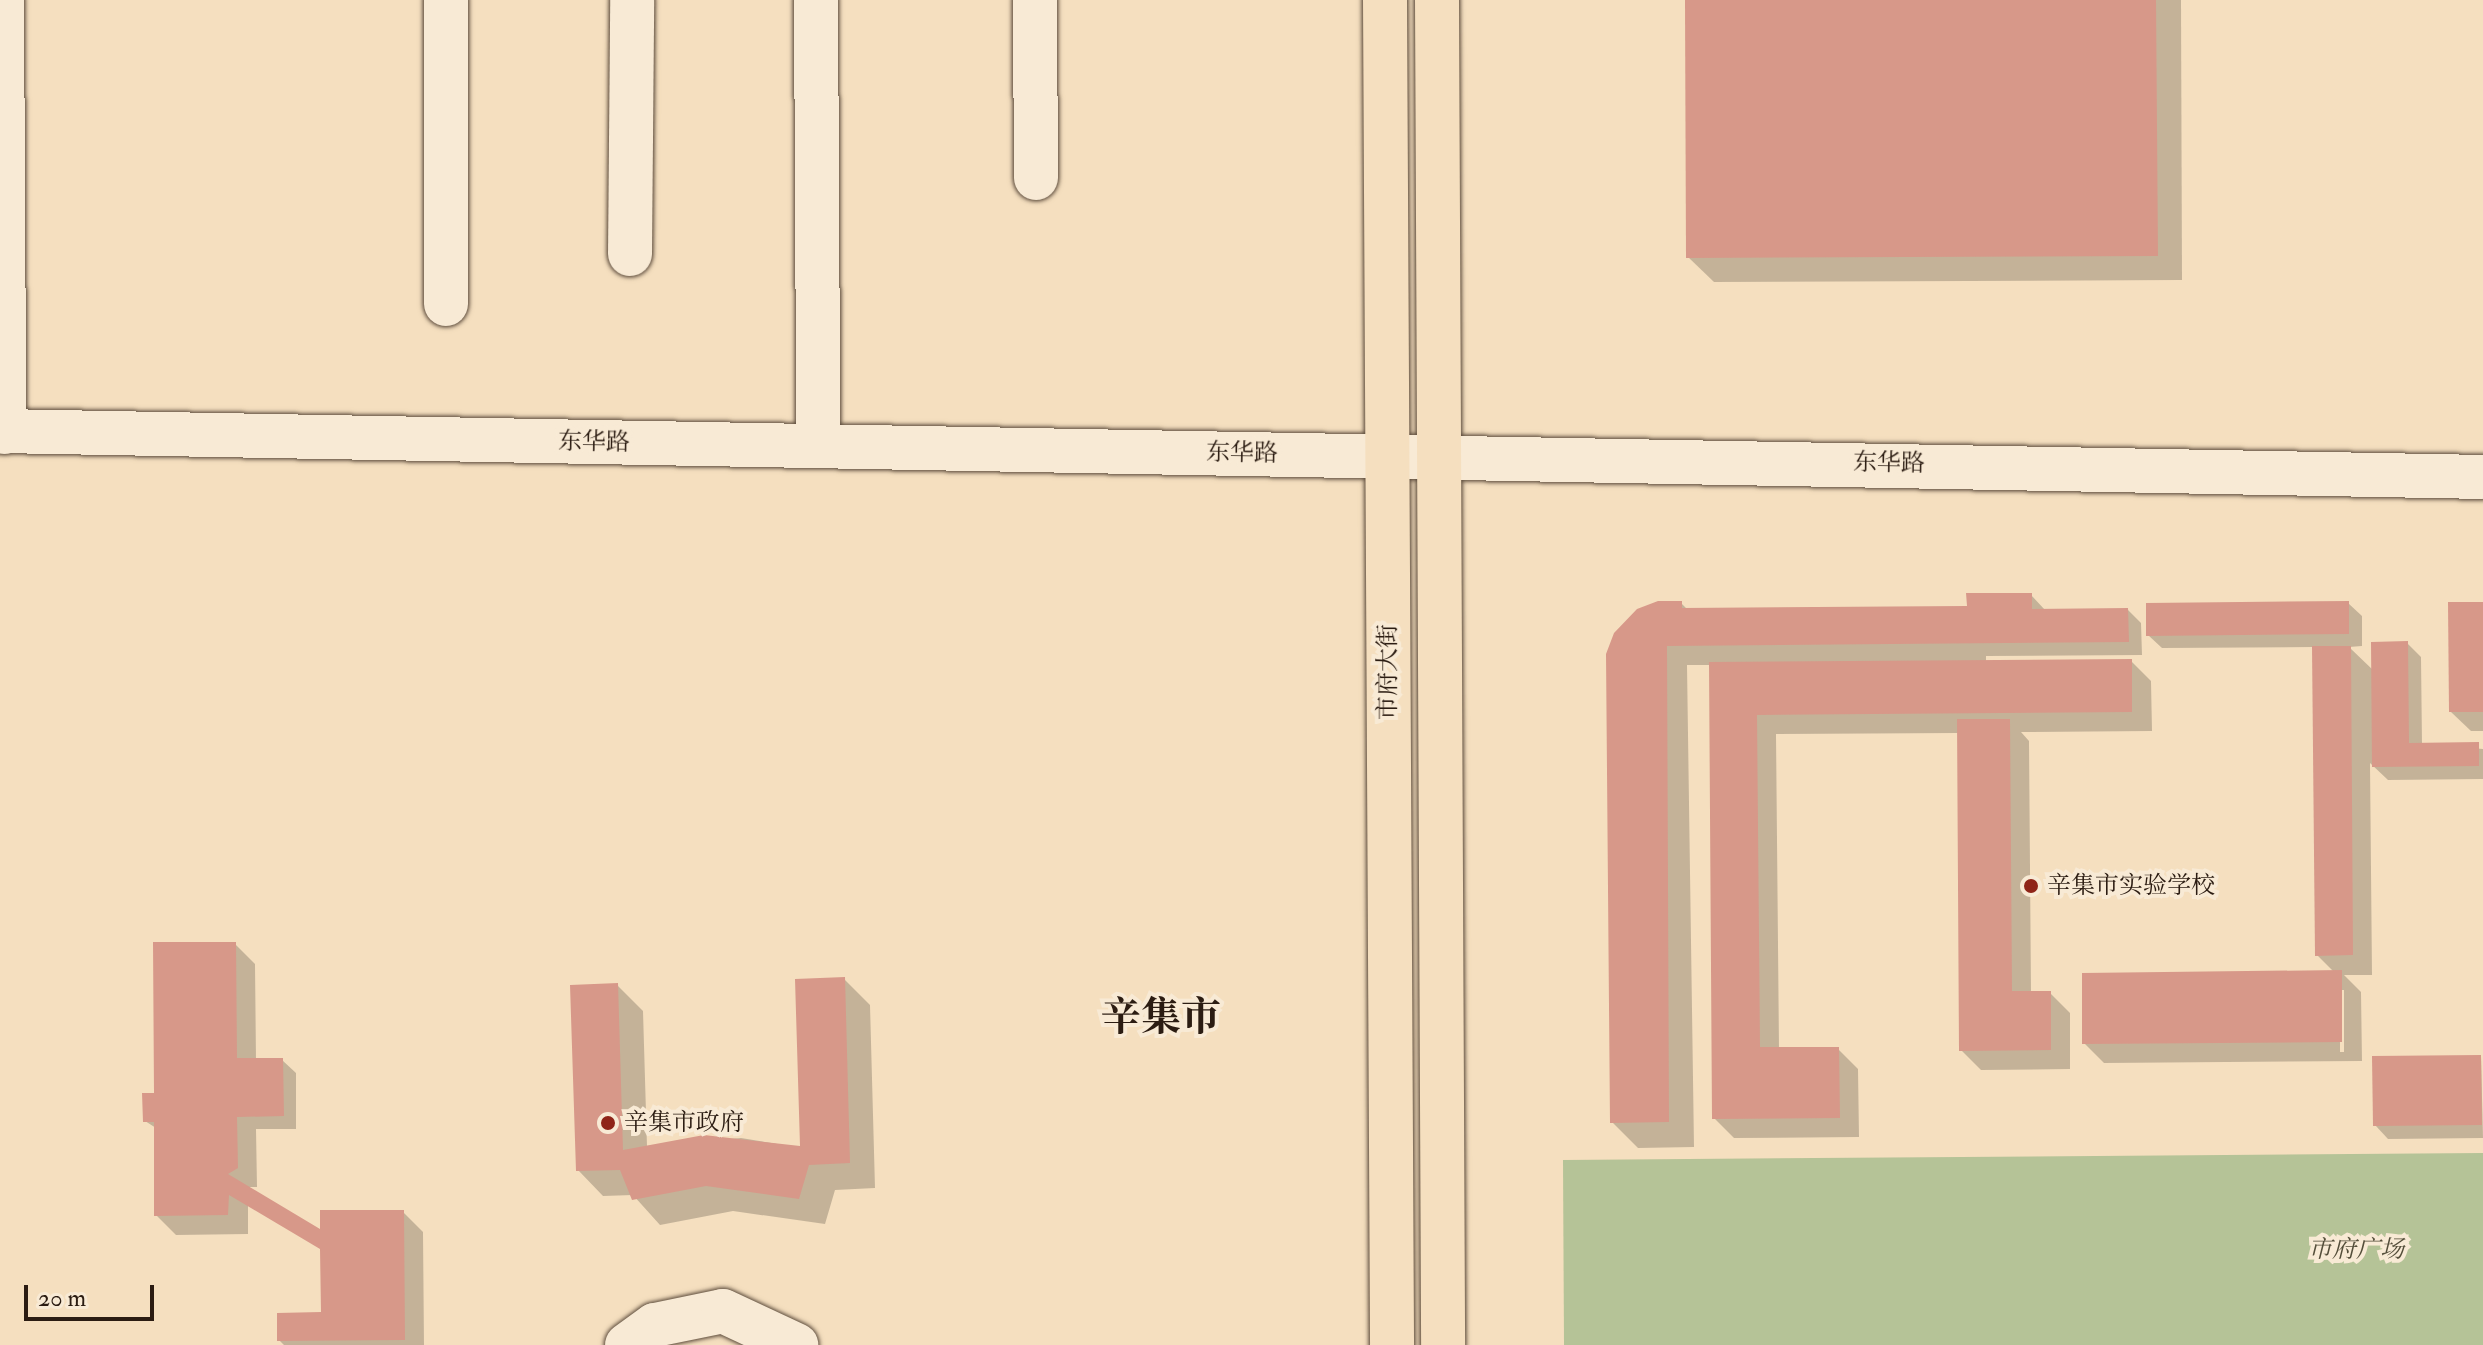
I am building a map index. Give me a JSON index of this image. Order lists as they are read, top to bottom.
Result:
{
  "streets": {
    "main road": ["市府大街"],
    "street": ["东华路"]
  },
  "crossings": [
    ["东华路", "市府大街"]
  ],
  "districts": ["辛集市"],
  "parks": ["市府广场"],
  "places": ["辛集市实验学校", "辛集市政府"],
  "scale_bar": "20 m"
}
